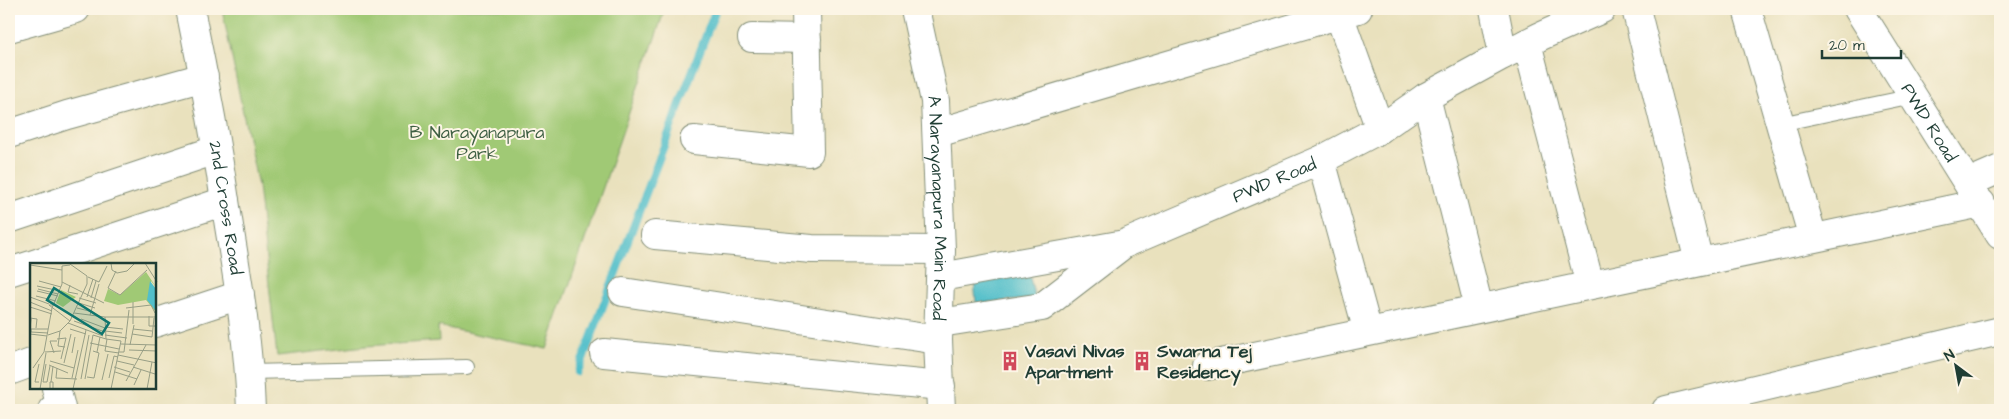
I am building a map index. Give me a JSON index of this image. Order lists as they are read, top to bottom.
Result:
{
  "streets": {
    "street": ["PWD Road", "2nd Cross Road", "A Narayanapura Main Road"]
  },
  "crossings": [
    ["PWD Road", "A Narayanapura Main Road"]
  ],
  "parks": ["B Narayanapura Park"],
  "places": {
    "building": ["Vasavi Nivas Apartment", "Swarna Tej Residency"]
  },
  "scale_bar": "20 m",
  "north": "top left"
}
